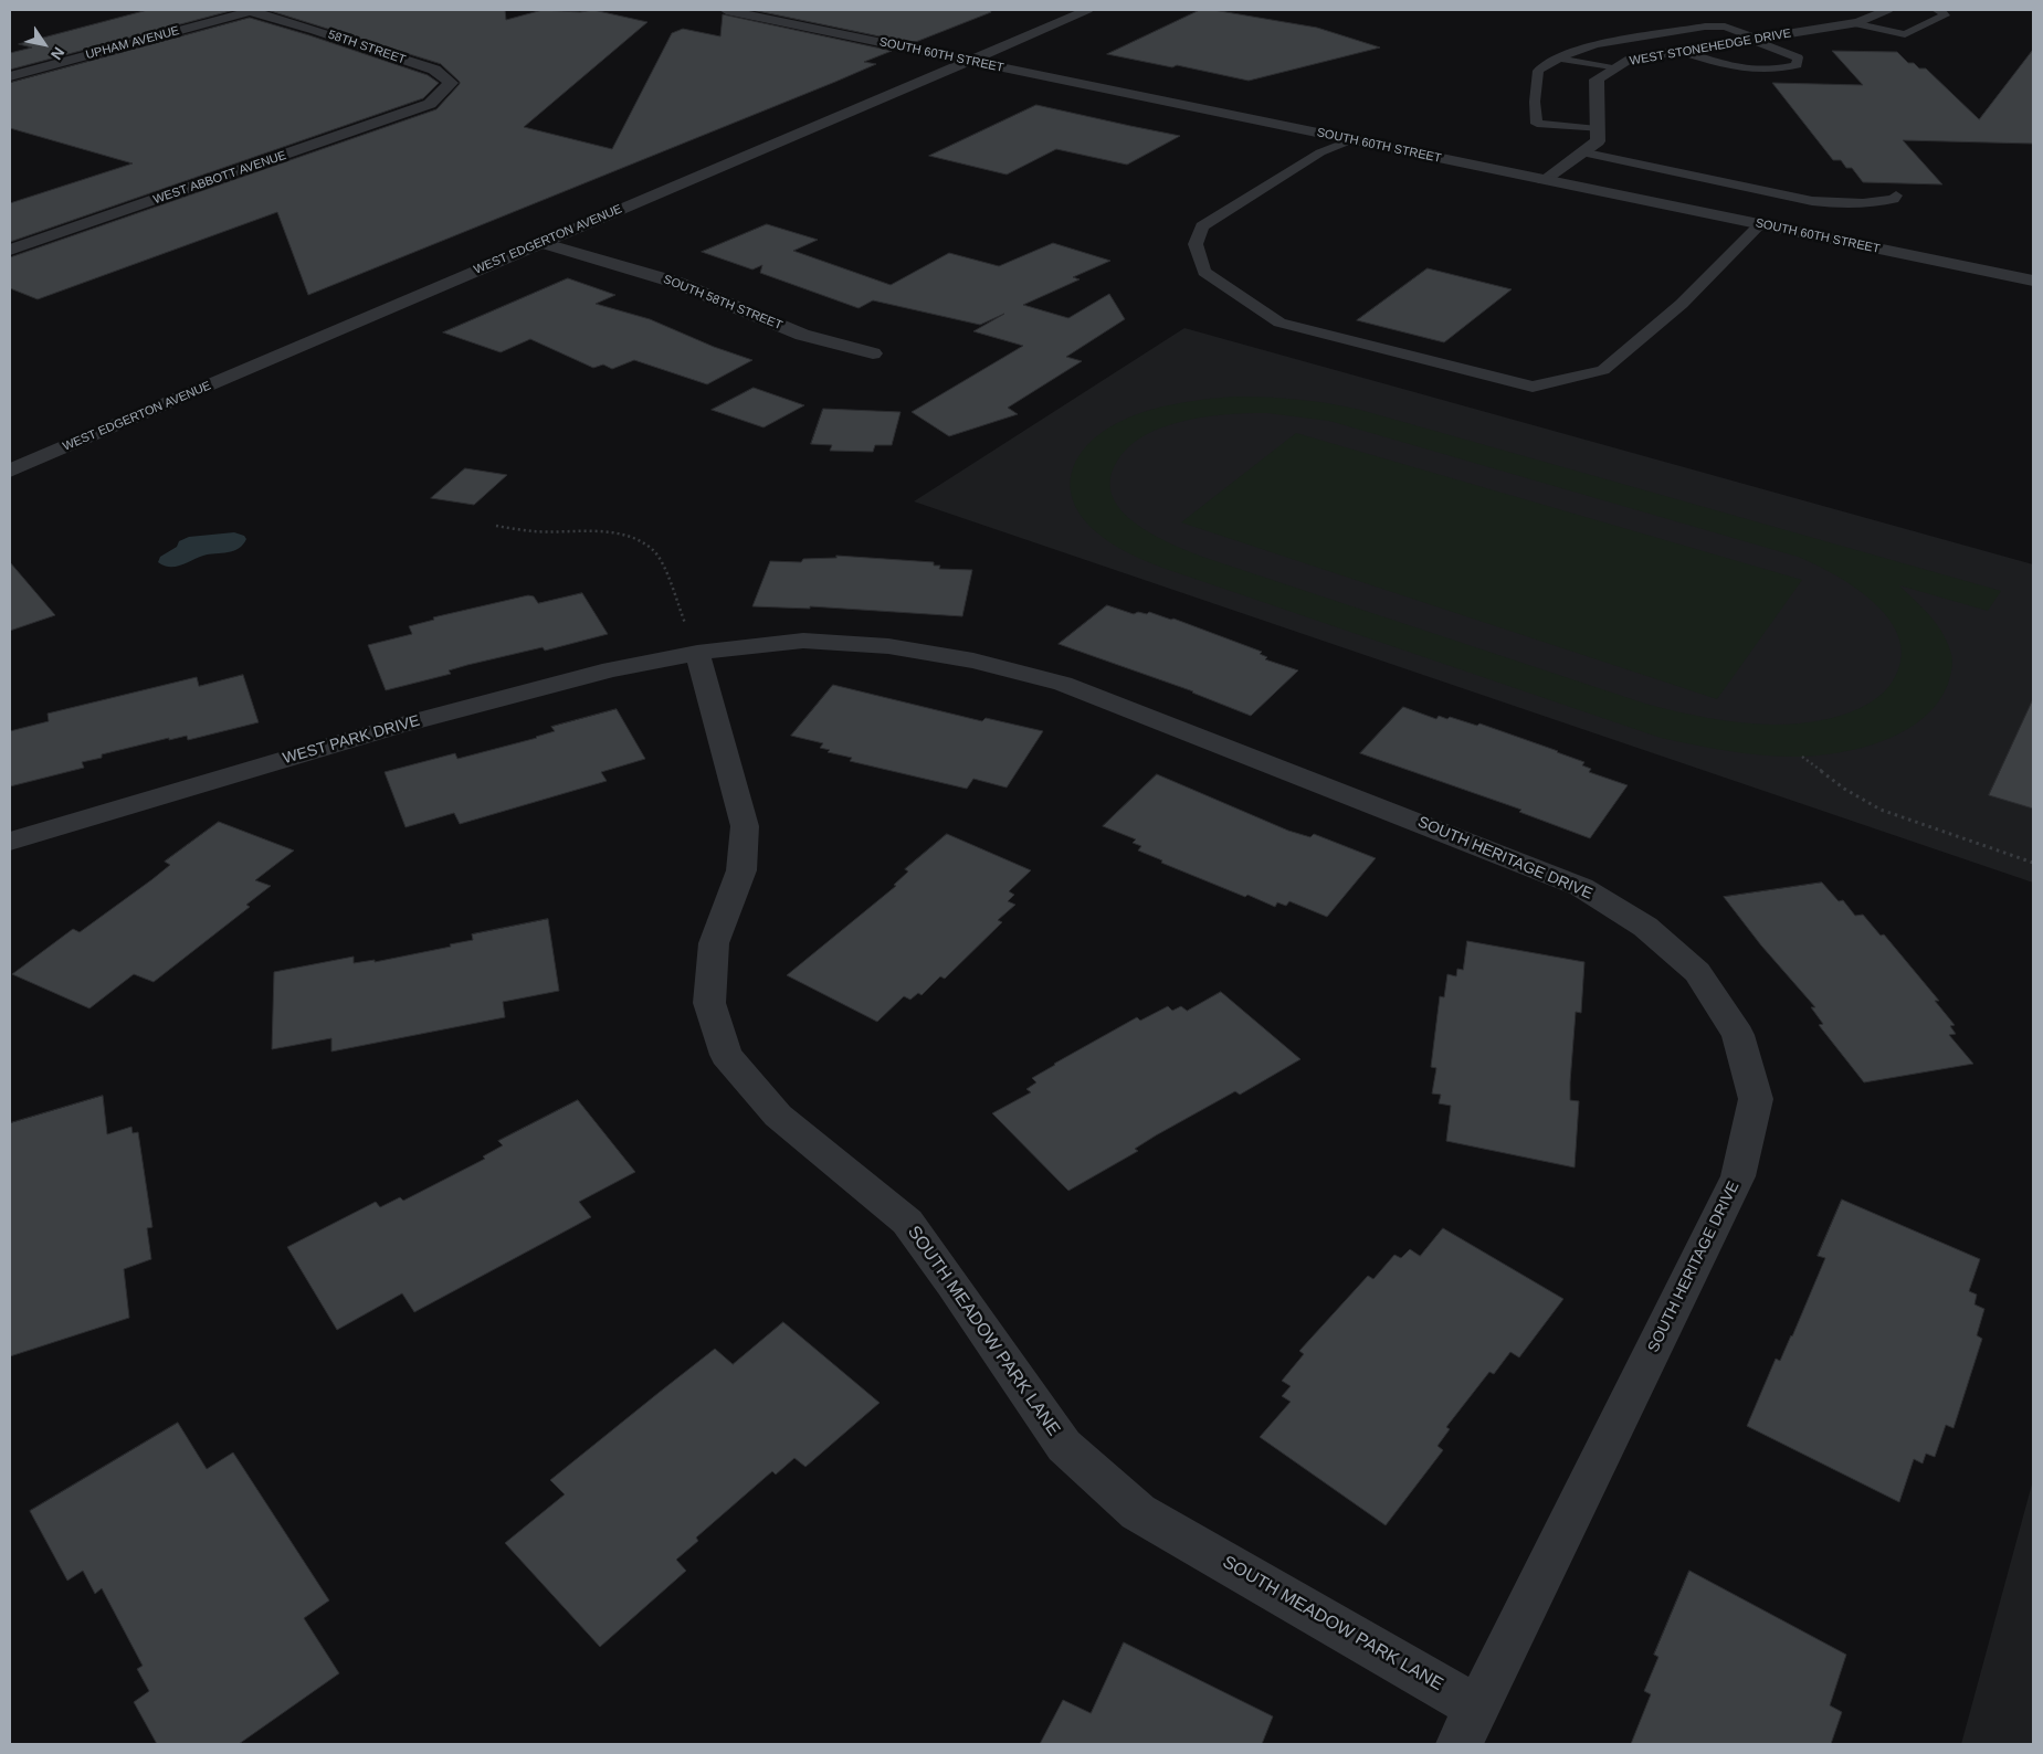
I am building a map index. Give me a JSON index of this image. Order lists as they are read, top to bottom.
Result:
{
  "streets": {
    "street": [
      "UPHAM AVENUE",
      "58TH STREET",
      "WEST STONEHEDGE DRIVE",
      "SOUTH 60TH STREET",
      "WEST ABBOTT AVENUE",
      "WEST EDGERTON AVENUE",
      "SOUTH 58TH STREET",
      "WEST PARK DRIVE",
      "SOUTH HERITAGE DRIVE",
      "SOUTH MEADOW PARK LANE"
    ]
  },
  "crossings": [
    ["UPHAM AVENUE", "58TH STREET"],
    ["58TH STREET", "WEST ABBOTT AVENUE"],
    ["SOUTH 60TH STREET", "WEST EDGERTON AVENUE"],
    ["WEST EDGERTON AVENUE", "SOUTH 58TH STREET"],
    ["WEST PARK DRIVE", "SOUTH HERITAGE DRIVE"],
    ["WEST PARK DRIVE", "SOUTH MEADOW PARK LANE"],
    ["SOUTH HERITAGE DRIVE", "SOUTH MEADOW PARK LANE"]
  ],
  "north": "bottom right"
}
